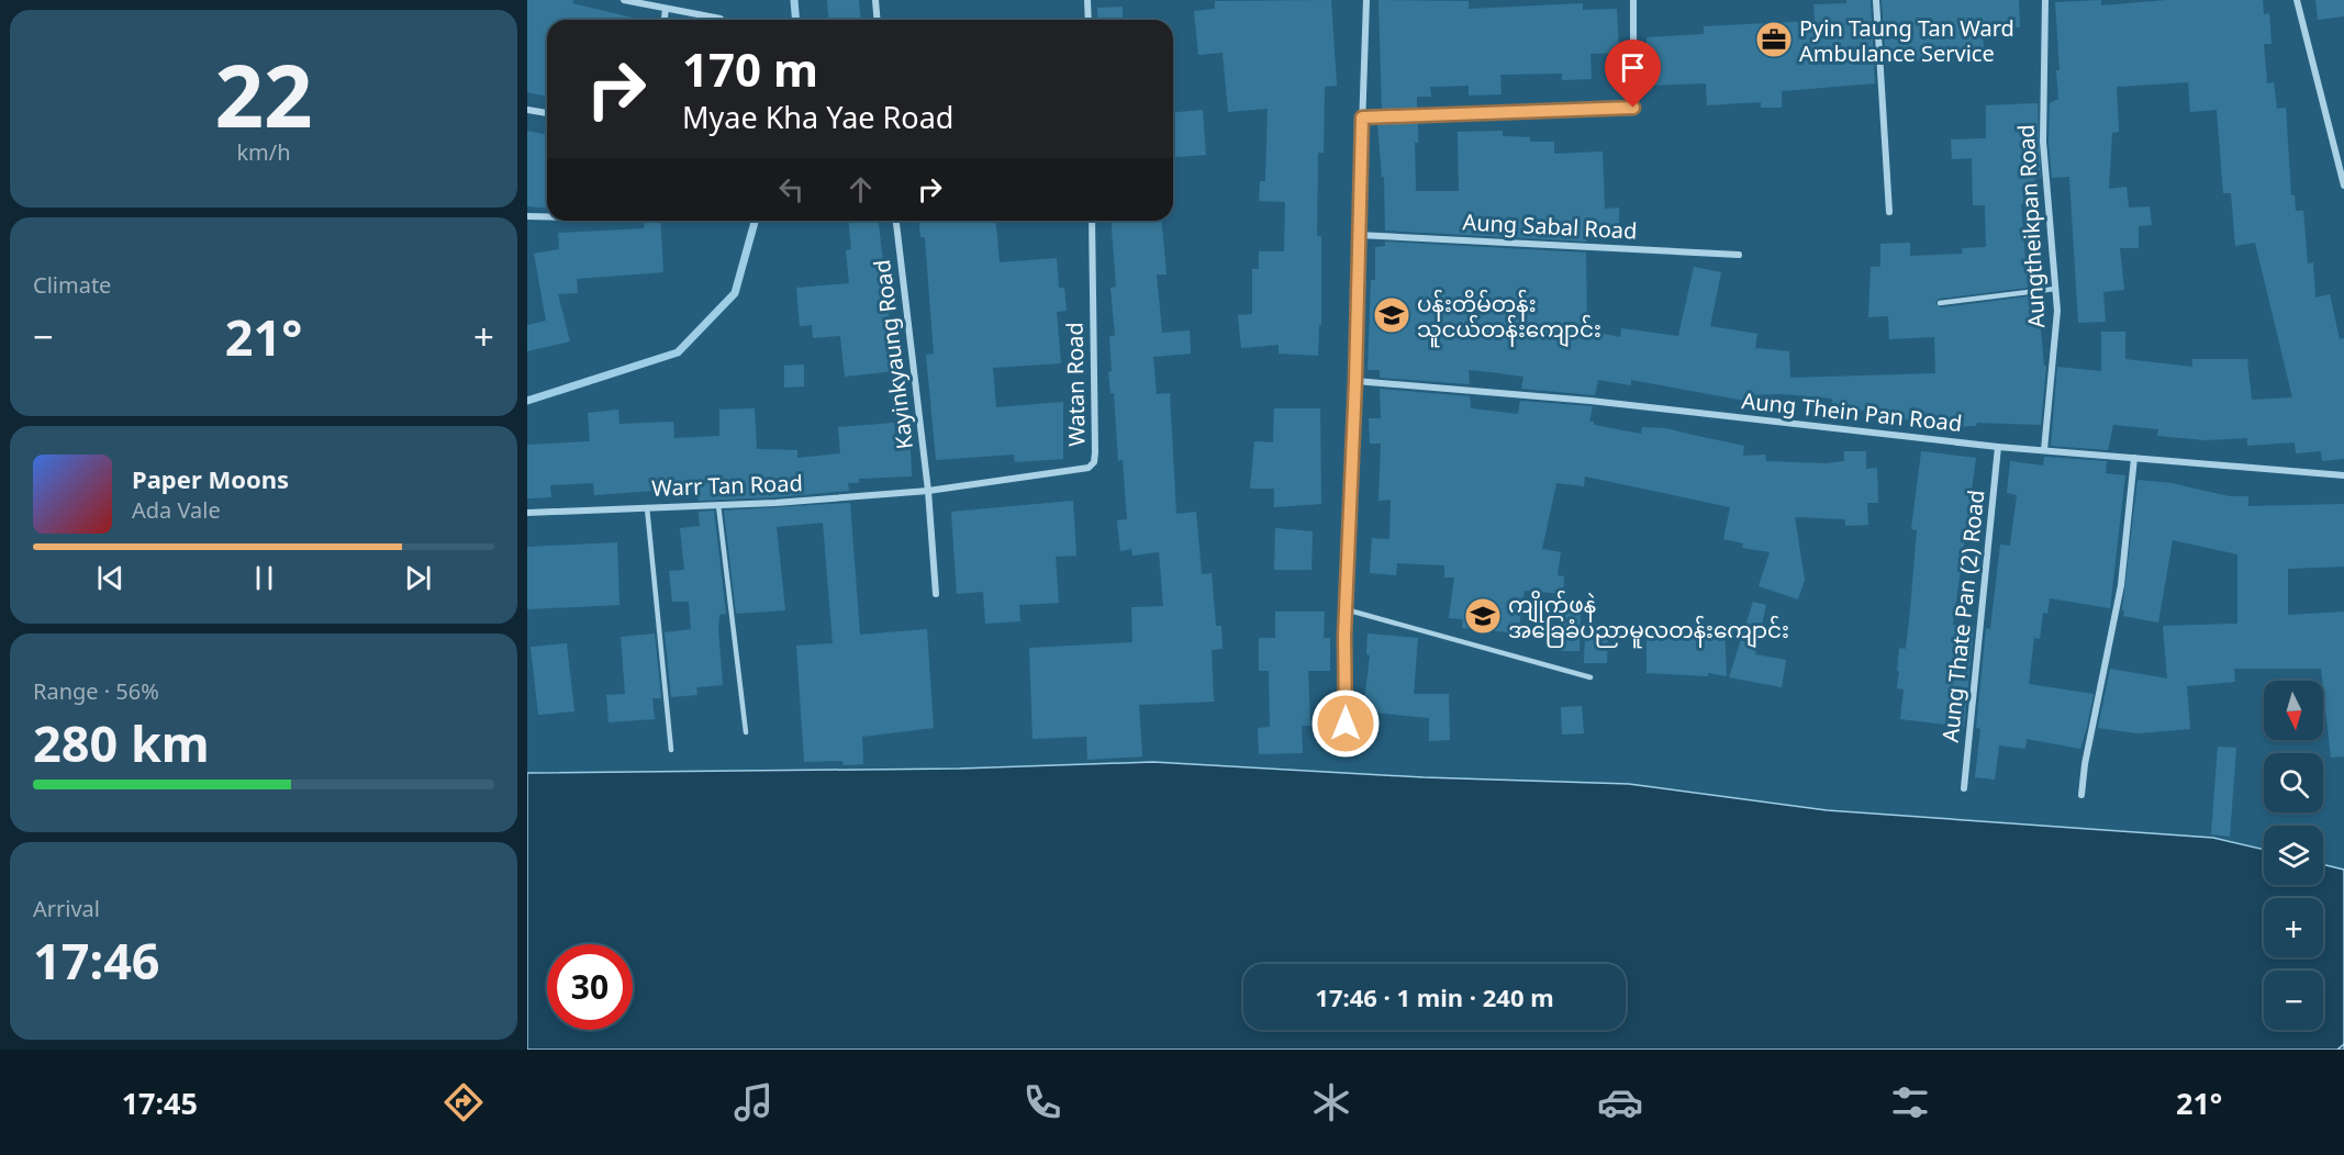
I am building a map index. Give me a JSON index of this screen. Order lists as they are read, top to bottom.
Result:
{
  "streets": {
    "street": [
      "Aung Sabal Road",
      "Aungtheikpan Road",
      "Kayinkyaung Road",
      "Watan Road",
      "Aung Thein Pan Road",
      "Warr Tan Road",
      "Aung Thate Pan (2) Road"
    ]
  },
  "crossings": [
    ["Aungtheikpan Road", "Aung Thein Pan Road"],
    ["Kayinkyaung Road", "Watan Road"],
    ["Kayinkyaung Road", "Warr Tan Road"],
    ["Watan Road", "Warr Tan Road"],
    ["Aung Thein Pan Road", "Aung Thate Pan (2) Road"]
  ],
  "places": {
    "office": ["Pyin Taung Tan Ward Ambulance Service"],
    "school or university": ["ပန်းတိမ်တန်း သူငယ်တန်းကျောင်း", "ကျိုက်ဖနဲ အခြေခံပညာမူလတန်းကျောင်း"]
  },
  "north": "bottom",
  "page": {
    "tile": [
      ["22", "km/h"],
      "Climate",
      ["Range · 56%", "280 km"],
      ["Arrival", "17:46"]
    ],
    "turn": ["170 m", "Myae Kha Yae Road"],
    "heat": ["−", "21°", "+"],
    "song": ["Paper Moons", "Ada Vale"],
    "map_buttons": ["+", "−"],
    "limit": "30",
    "trip": "17:46 · 1 min · 240 m",
    "tabs": ["17:45", "21°"]
  }
}
